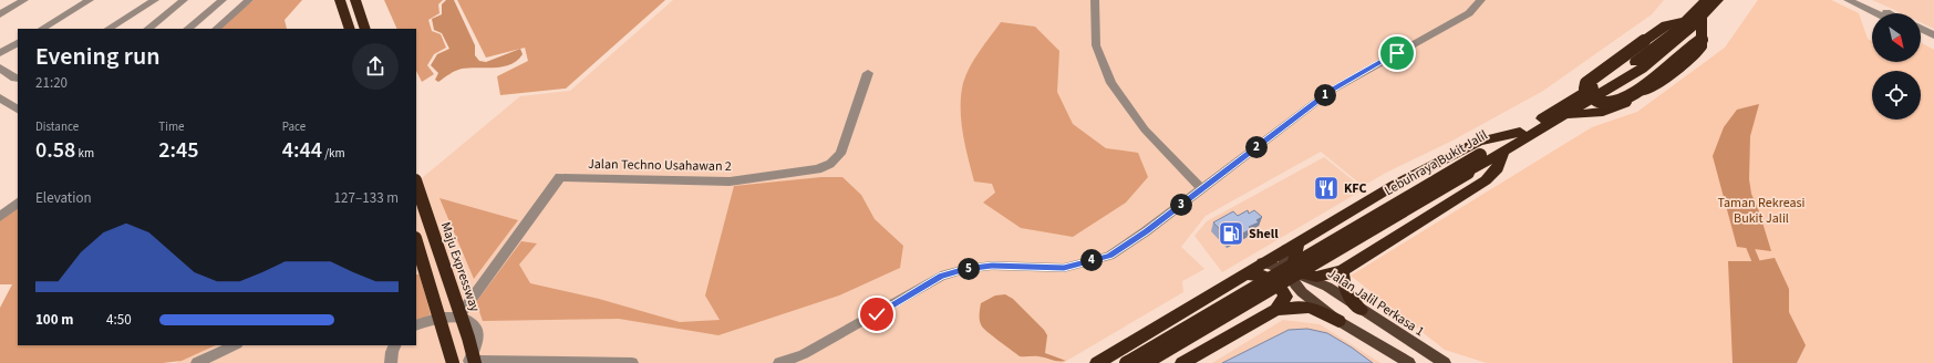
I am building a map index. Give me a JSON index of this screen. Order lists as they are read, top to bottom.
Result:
{
  "streets": {
    "highway": ["Lebuhraya Bukit Jalil", "Maju Expressway"],
    "main road": ["Jalan Jalil Perkasa 1"],
    "street": ["Jalan Techno Usahawan 2"]
  },
  "parks": ["Taman Rekreasi Bukit Jalil"],
  "places": {
    "restaurant": ["KFC"],
    "fuel station": ["Shell"]
  },
  "north": "bottom right",
  "page": {
    "heading": ["Evening run", "21:20"],
    "pins": [
      "1",
      "2",
      "3",
      "4",
      "5"
    ],
    "stats": [
      ["Distance", "0.58 km"],
      ["Time", "2:45"],
      ["Pace", "4:44 /km"]
    ],
    "chart": ["Elevation", "127–133 m"],
    "list": [
      {
        "name": "100 m",
        "note": "4:50"
      }
    ]
  }
}
